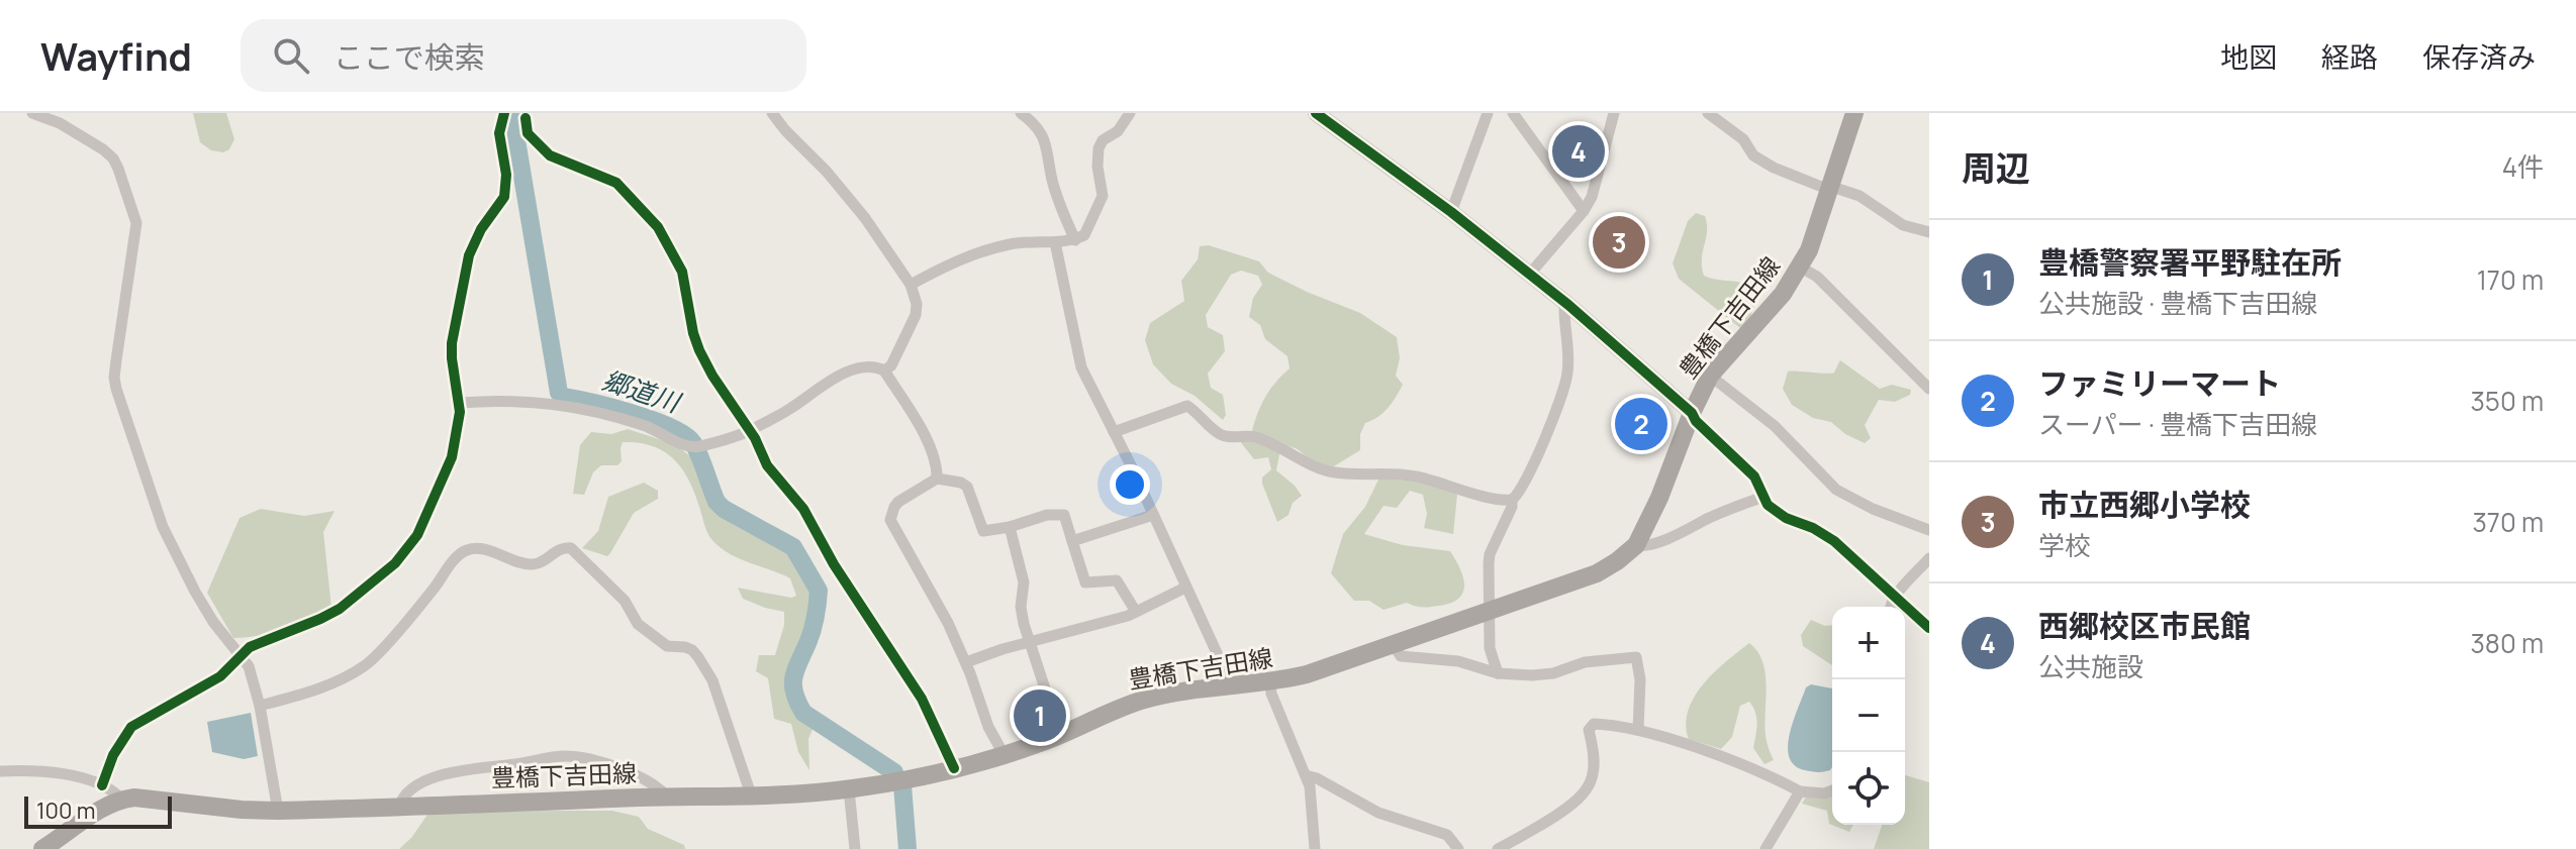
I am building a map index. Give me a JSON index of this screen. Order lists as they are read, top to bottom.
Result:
{
  "streets": {
    "main road": ["豊橋下吉田線"]
  },
  "water": ["郷道川"],
  "scale_bar": "100 m",
  "page": {
    "header": "Wayfind",
    "search": "ここで検索",
    "nav": ["地図", "経路", "保存済み"],
    "heading": ["周辺", "4件"],
    "pins": [
      "4",
      "3",
      "2",
      "1"
    ],
    "list": [
      {
        "mark": "1",
        "name": "豊橋警察署平野駐在所",
        "note": "公共施設 · 豊橋下吉田線",
        "value": "170 m"
      },
      {
        "mark": "2",
        "name": "ファミリーマート",
        "note": "スーパー · 豊橋下吉田線",
        "value": "350 m"
      },
      {
        "mark": "3",
        "name": "市立西郷小学校",
        "note": "学校",
        "value": "370 m"
      },
      {
        "mark": "4",
        "name": "西郷校区市民館",
        "note": "公共施設",
        "value": "380 m"
      }
    ],
    "map_buttons": ["+", "−"],
    "scale": "100 m"
  }
}
